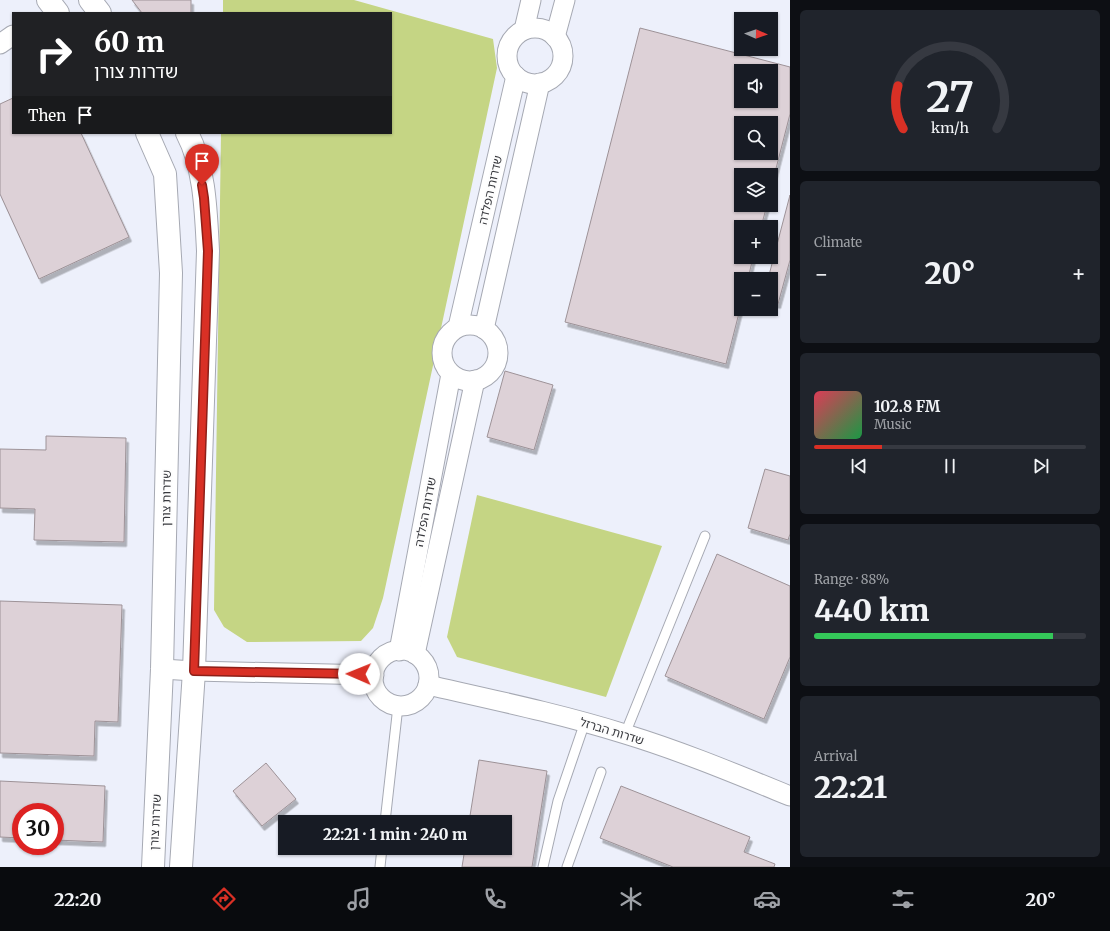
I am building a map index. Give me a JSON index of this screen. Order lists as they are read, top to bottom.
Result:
{
  "streets": {
    "street": ["שדרות הפלדה", "שדרות צורן", "שדרות הברזל"]
  },
  "crossings": [
    ["שדרות הפלדה", "שדרות הברזל"]
  ],
  "north": "right",
  "page": {
    "map_buttons": ["+", "−"],
    "turn": ["60 m", "שדרות צורן"],
    "then": "Then",
    "tile": [
      "Climate",
      ["Range · 88%", "440 km"],
      ["Arrival", "22:21"]
    ],
    "heat": ["−", "20°", "+"],
    "song": ["102.8 FM", "Music"],
    "limit": "30",
    "trip": "22:21 · 1 min · 240 m",
    "tabs": ["22:20", "20°"],
    "gauge": ["27", "km/h"]
  }
}
